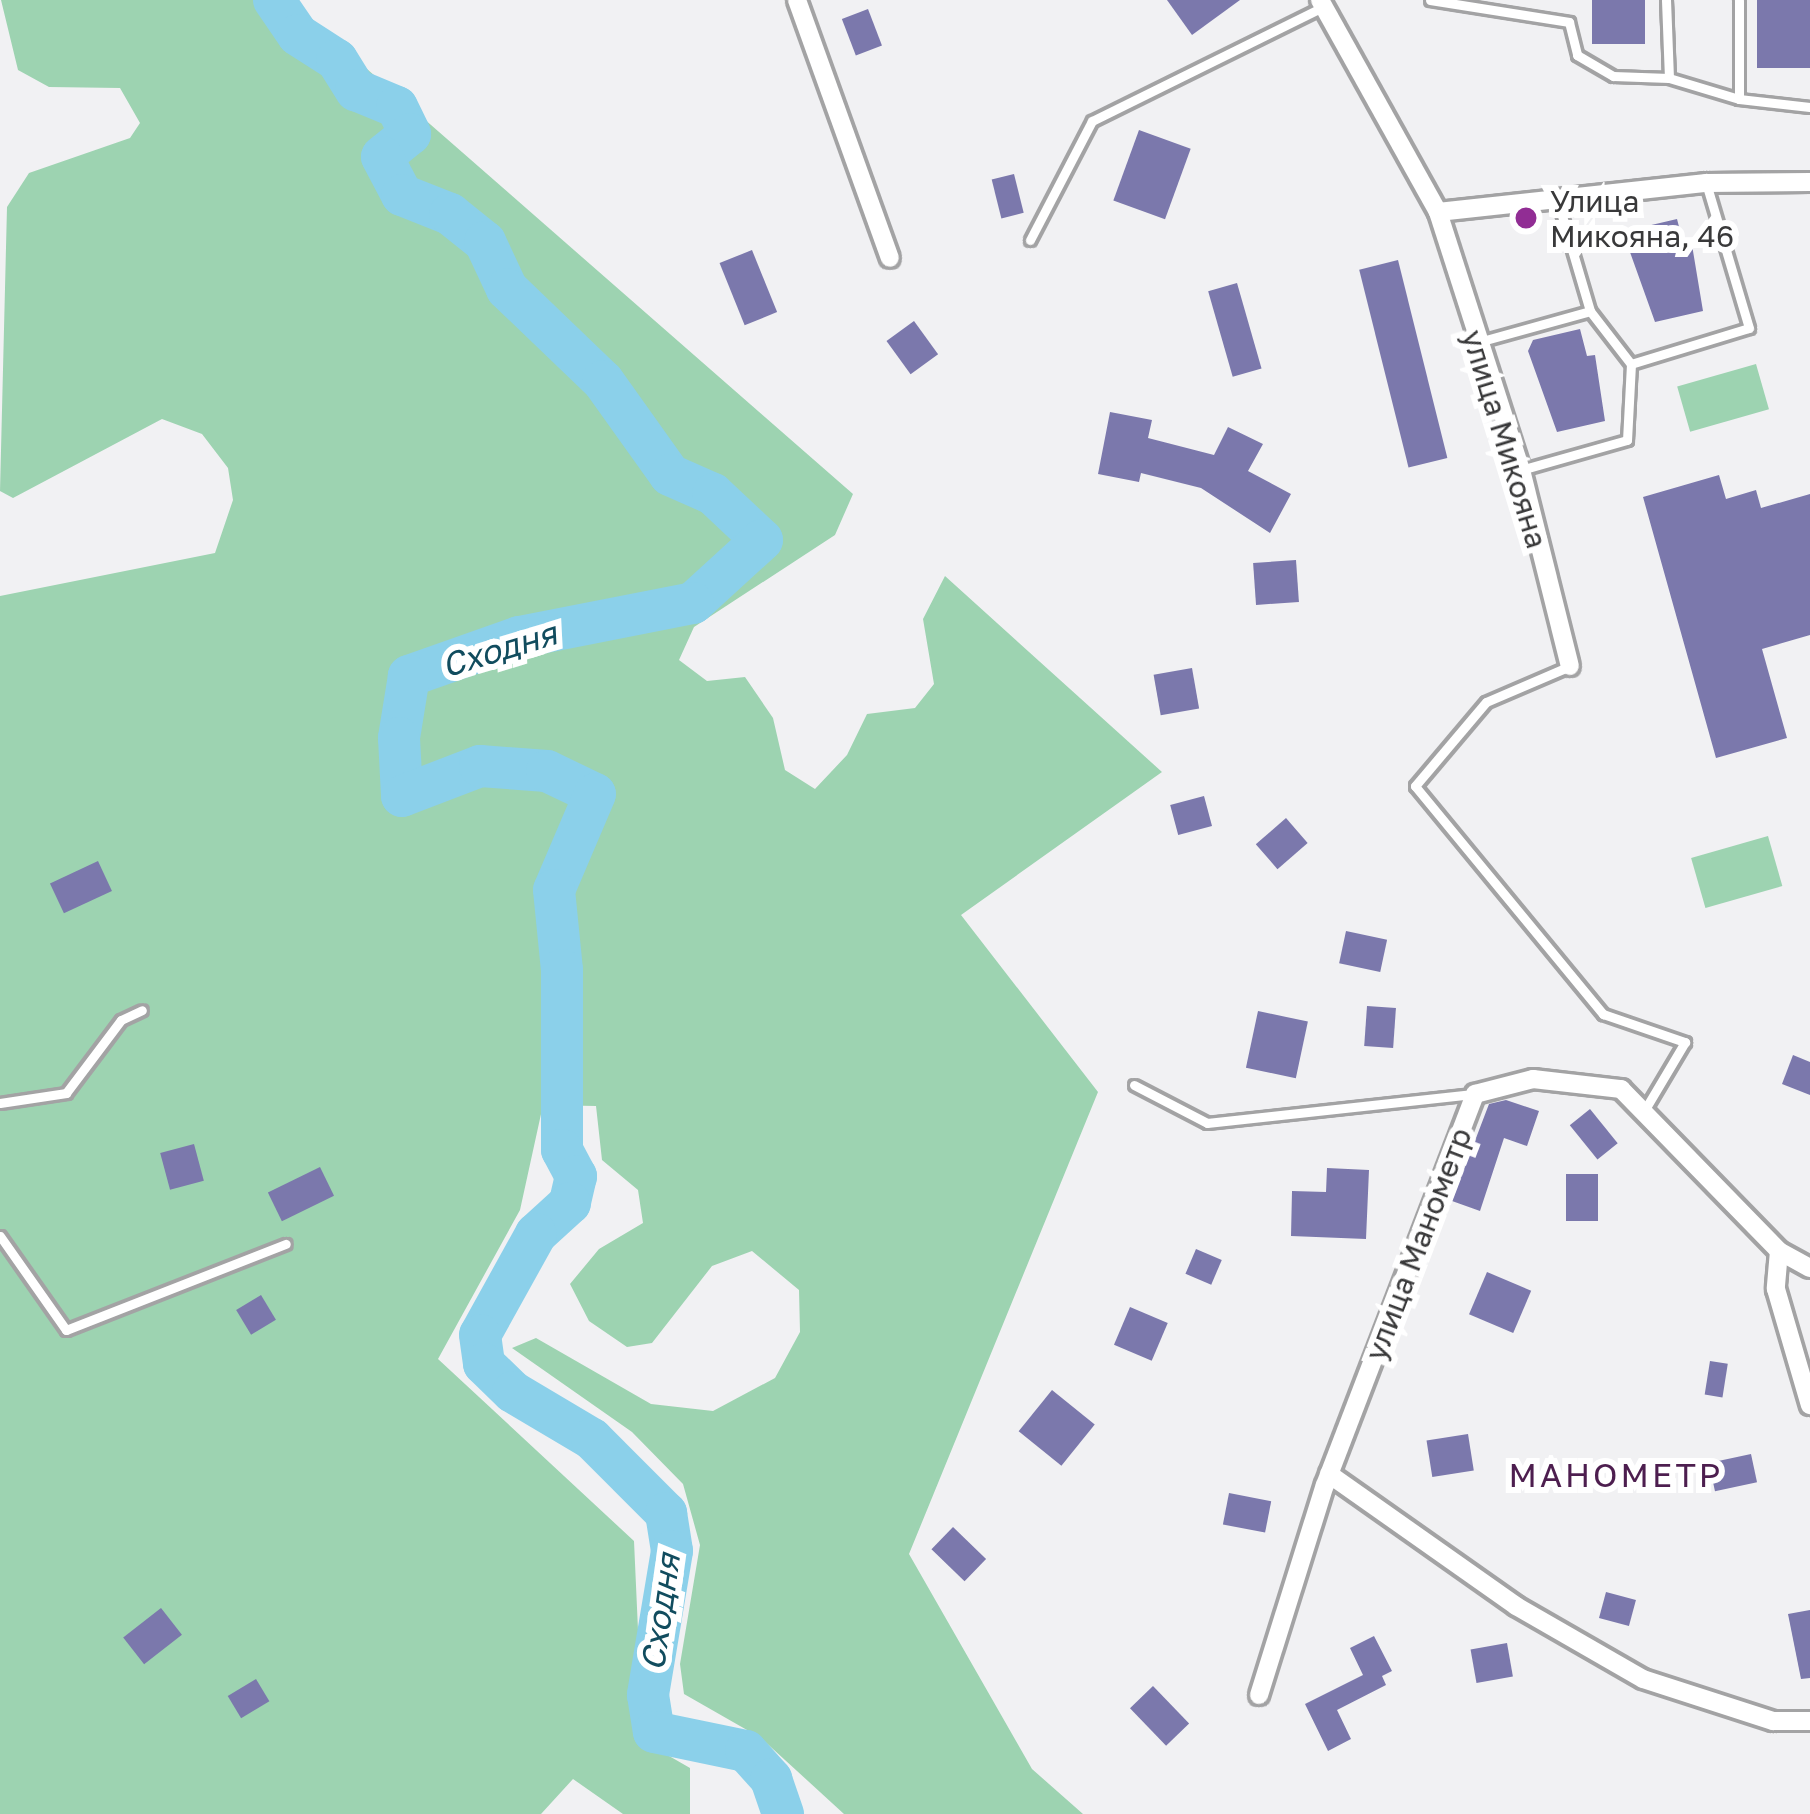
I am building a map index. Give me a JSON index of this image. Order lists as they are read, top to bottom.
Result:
{
  "streets": {
    "street": ["улица Микояна", "улица Манометр"]
  },
  "districts": ["МАНОМЕТР"],
  "water": ["Сходня"],
  "places": ["Улица Микояна, 46"]
}
